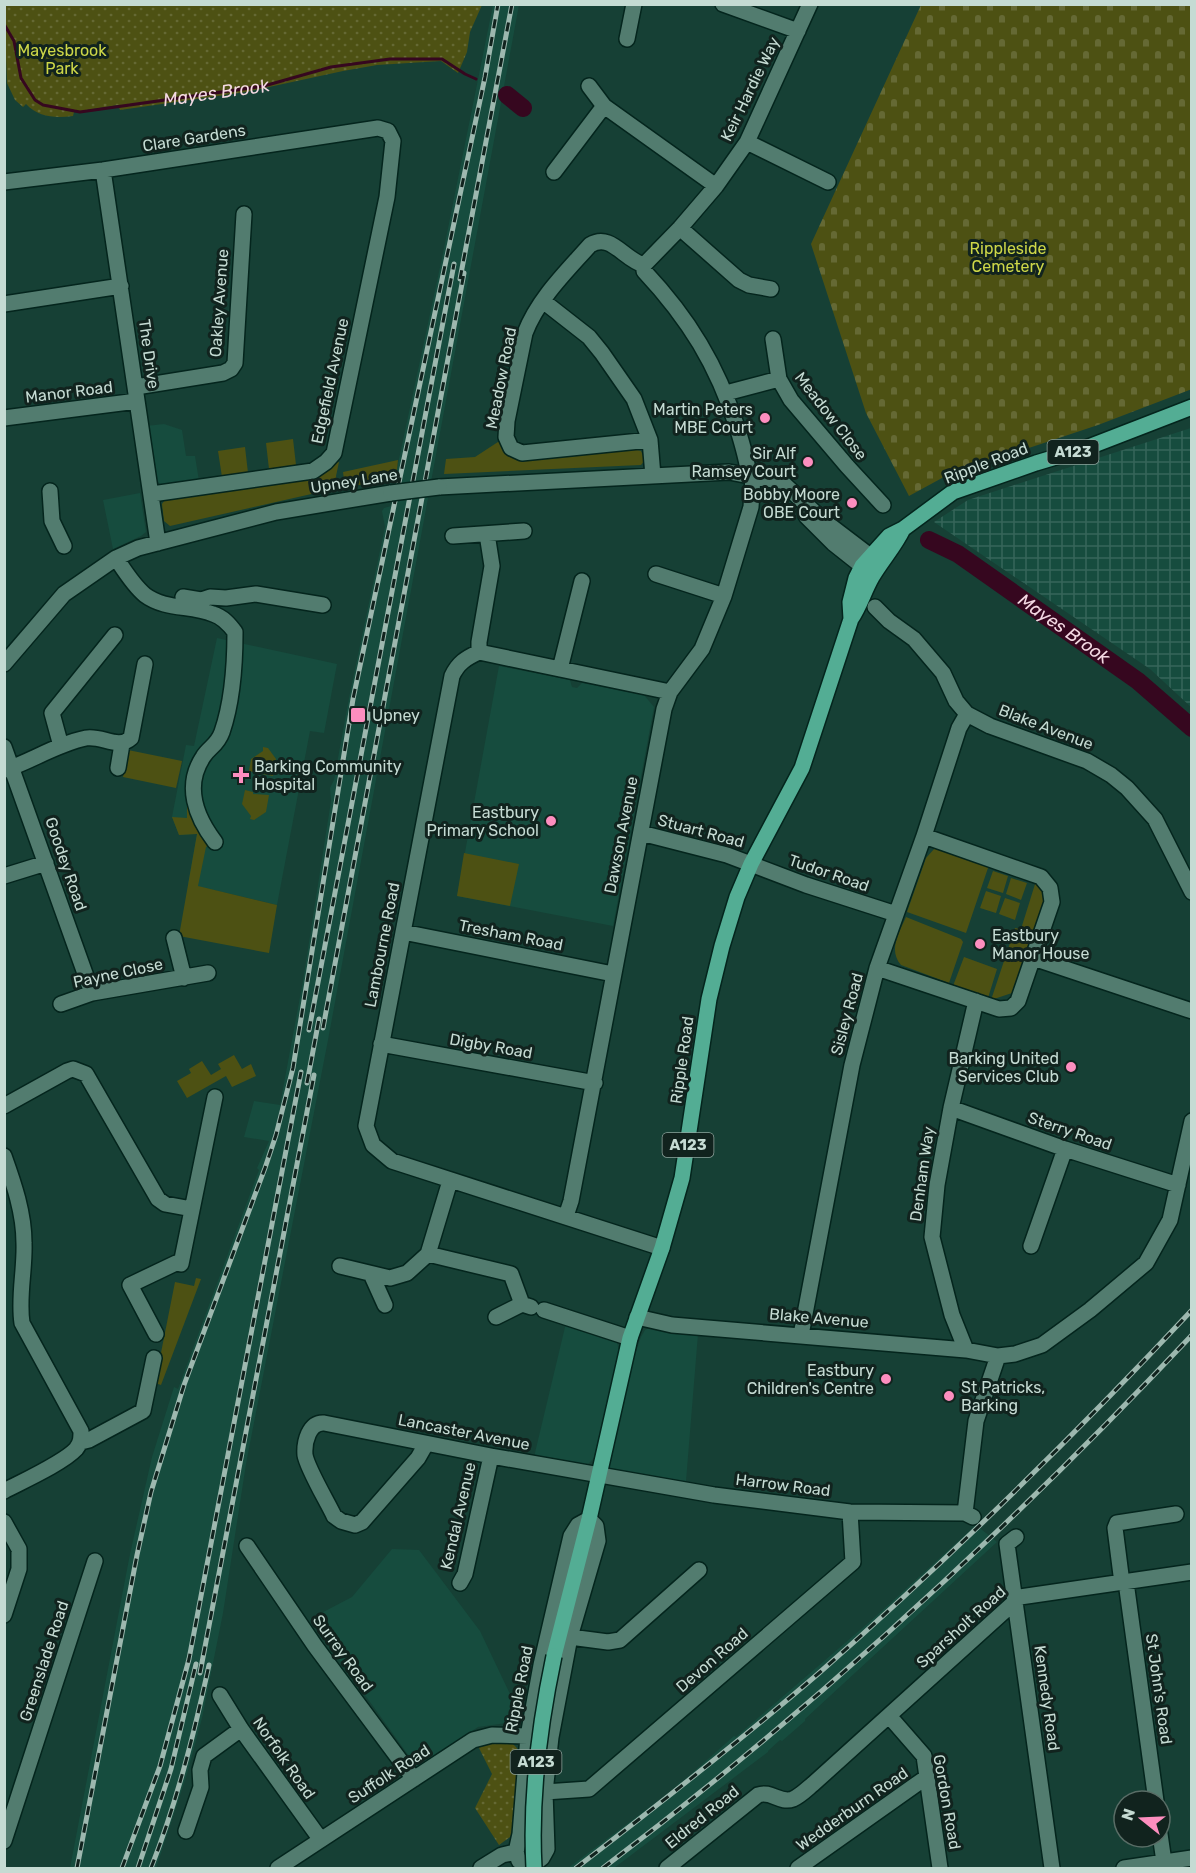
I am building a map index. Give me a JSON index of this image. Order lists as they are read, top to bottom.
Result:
{
  "streets": {
    "main road": ["A123", "Ripple Road"],
    "street": [
      "Keir Hardie Way",
      "Clare Gardens",
      "Oakley Avenue",
      "The Drive",
      "Meadow Road",
      "Edgefield Avenue",
      "Manor Road",
      "Meadow Close",
      "Upney Lane",
      "Blake Avenue",
      "Stuart Road",
      "Dawson Avenue",
      "Goodey Road",
      "Tudor Road",
      "Tresham Road",
      "Lambourne Road",
      "Payne Close",
      "Sisley Road",
      "Digby Road",
      "Sterry Road",
      "Denham Way",
      "Lancaster Avenue",
      "Harrow Road",
      "Kendal Avenue",
      "Sparsholt Road",
      "Surrey Road",
      "Devon Road",
      "Greenslade Road",
      "St John's Road",
      "Kennedy Road",
      "Norfolk Road",
      "Suffolk Road",
      "Gordon Road",
      "Wedderburn Road",
      "Eldred Road"
    ]
  },
  "crossings": [
    ["Keir Hardie Way", "Meadow Road"],
    ["Clare Gardens", "The Drive"],
    ["Clare Gardens", "Edgefield Avenue"],
    ["Oakley Avenue", "The Drive"],
    ["Oakley Avenue", "Manor Road"],
    ["The Drive", "Edgefield Avenue"],
    ["The Drive", "Manor Road"],
    ["The Drive", "Upney Lane"],
    ["Meadow Road", "Upney Lane"],
    ["Meadow Road", "Dawson Avenue"],
    ["Ripple Road", "Upney Lane"],
    ["Ripple Road", "Blake Avenue"],
    ["Ripple Road", "Stuart Road"],
    ["Ripple Road", "Tudor Road"],
    ["Ripple Road", "Lambourne Road"],
    ["Ripple Road", "Lancaster Avenue"],
    ["Ripple Road", "Harrow Road"],
    ["Ripple Road", "Devon Road"],
    ["Ripple Road", "Suffolk Road"],
    ["Upney Lane", "Dawson Avenue"],
    ["Blake Avenue", "Sisley Road"],
    ["Blake Avenue", "Sterry Road"],
    ["Blake Avenue", "Denham Way"],
    ["Blake Avenue", "Harrow Road"],
    ["Stuart Road", "Dawson Avenue"],
    ["Stuart Road", "Tudor Road"],
    ["Dawson Avenue", "Tresham Road"],
    ["Dawson Avenue", "Lambourne Road"],
    ["Dawson Avenue", "Digby Road"],
    ["Goodey Road", "Payne Close"],
    ["Tudor Road", "Sisley Road"],
    ["Tresham Road", "Lambourne Road"],
    ["Lambourne Road", "Digby Road"],
    ["Sterry Road", "Denham Way"],
    ["Lancaster Avenue", "Harrow Road"],
    ["Lancaster Avenue", "Kendal Avenue"],
    ["Harrow Road", "Devon Road"],
    ["Sparsholt Road", "St John's Road"],
    ["Sparsholt Road", "Kennedy Road"],
    ["Sparsholt Road", "Gordon Road"],
    ["Sparsholt Road", "Eldred Road"],
    ["Surrey Road", "Suffolk Road"],
    ["Norfolk Road", "Suffolk Road"],
    ["Gordon Road", "Wedderburn Road"]
  ],
  "water": ["Mayes Brook"],
  "parks": ["Mayesbrook Park", "Rippleside Cemetery"],
  "places": {
    "other": [
      "Martin Peters MBE Court",
      "Sir Alf Ramsey Court",
      "Bobby Moore OBE Court",
      "Eastbury Primary School",
      "Eastbury Manor House",
      "Barking United Services Club",
      "Eastbury Children's Centre",
      "St Patricks, Barking"
    ],
    "transit": ["Upney"],
    "health": ["Barking Community Hospital"]
  },
  "north": "left"
}
